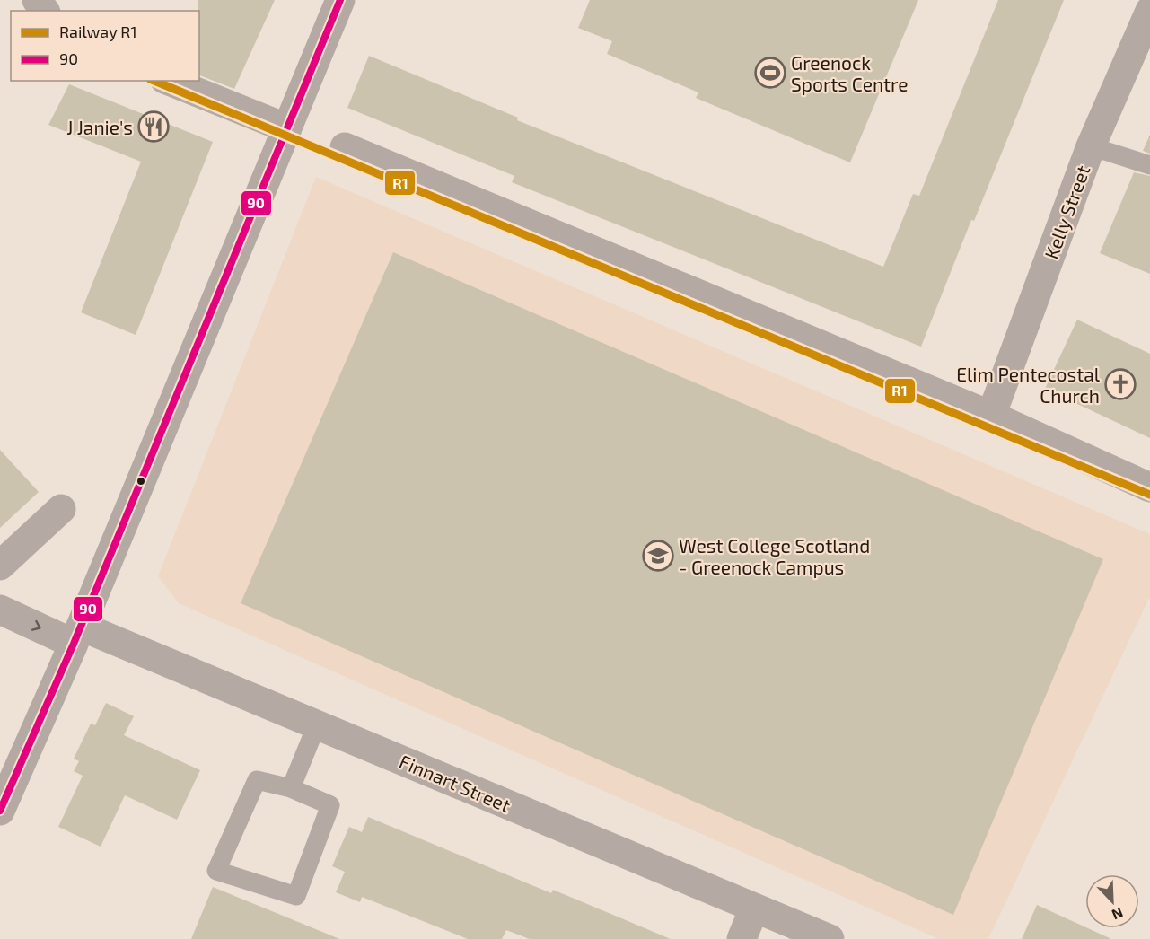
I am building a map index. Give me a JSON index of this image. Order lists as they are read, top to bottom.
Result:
{
  "streets": {
    "street": ["Kelly Street", "Finnart Street"]
  },
  "places": {
    "sports": ["Greenock Sports Centre"],
    "restaurant": ["J Janie's"],
    "church": ["Elim Pentecostal Church"],
    "school or university": ["West College Scotland - Greenock Campus"]
  },
  "lines": ["transit line 90", "rail line R1"],
  "legend": ["Railway R1", "90"],
  "north": "bottom right"
}
